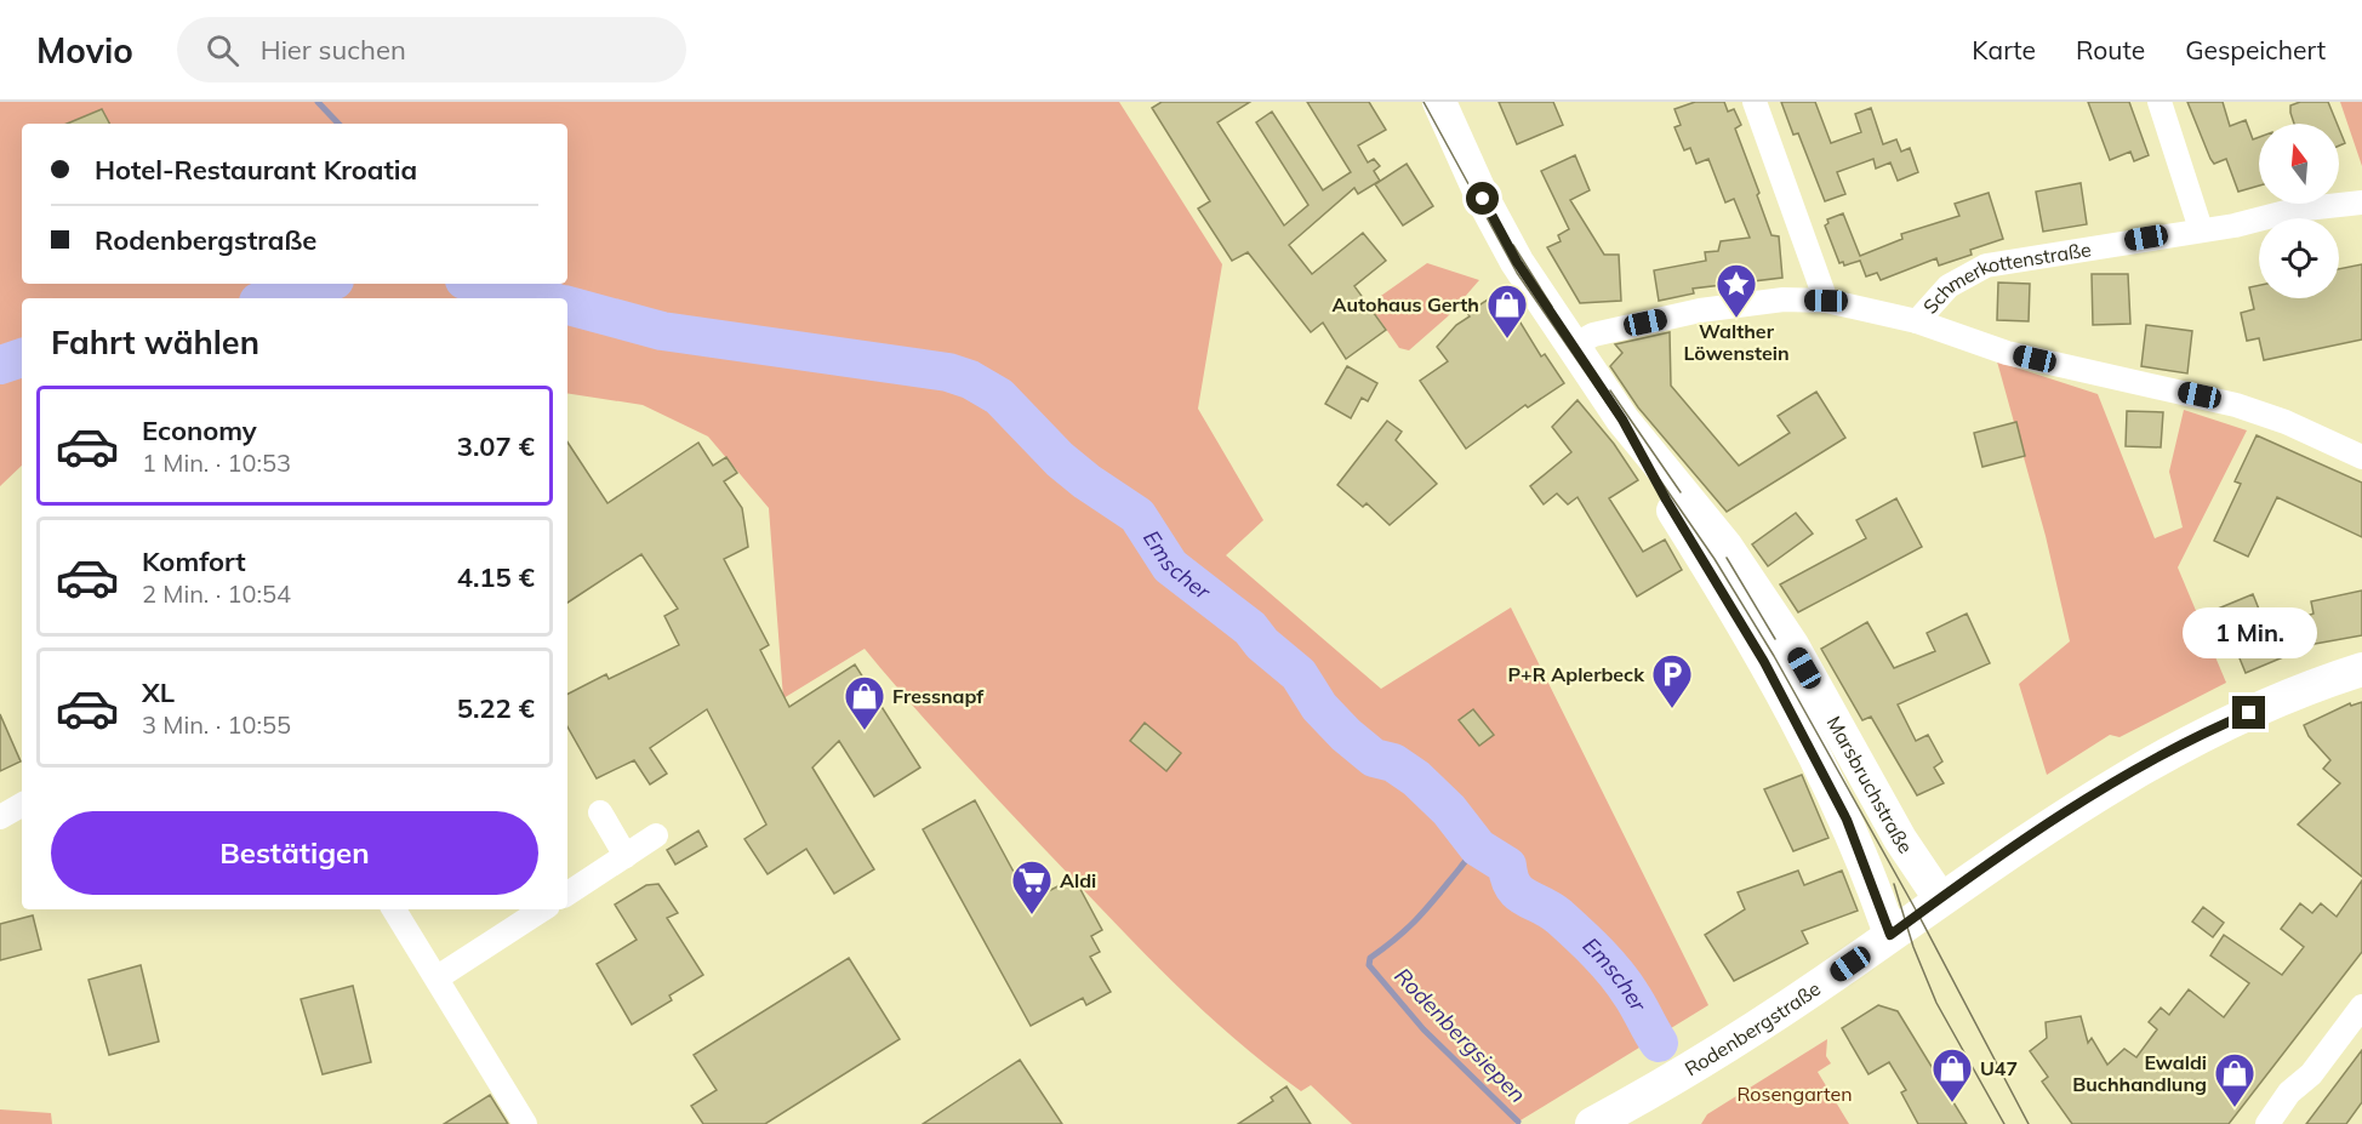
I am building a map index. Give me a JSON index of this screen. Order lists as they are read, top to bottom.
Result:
{
  "streets": {
    "street": ["Schmerkottenstraße", "Marsbruchstraße", "Rodenbergstraße"]
  },
  "crossings": [
    ["Marsbruchstraße", "Rodenbergstraße"]
  ],
  "water": ["Emscher", "Rodenbergsiepen"],
  "parks": ["Rosengarten"],
  "places": {
    "place": ["Walther Löwenstein"],
    "shop": [
      "Autohaus Gerth",
      "Fressnapf",
      "U47",
      "Ewaldi Buchhandlung"
    ],
    "parking": ["P+R Aplerbeck"],
    "supermarket": ["Aldi"]
  },
  "north": "top",
  "page": {
    "header": "Movio",
    "search": "Hier suchen",
    "nav": ["Karte", "Route", "Gespeichert"],
    "banner": ["Hotel-Restaurant Kroatia", "Rodenbergstraße"],
    "heading": "Fahrt wählen",
    "list": [
      {
        "name": "Economy",
        "note": "1 Min. · 10:53",
        "value": "3.07 €"
      },
      {
        "name": "Komfort",
        "note": "2 Min. · 10:54",
        "value": "4.15 €"
      },
      {
        "name": "XL",
        "note": "3 Min. · 10:55",
        "value": "5.22 €"
      }
    ],
    "bubble": "1 Min.",
    "buttons": "Bestätigen"
  }
}
